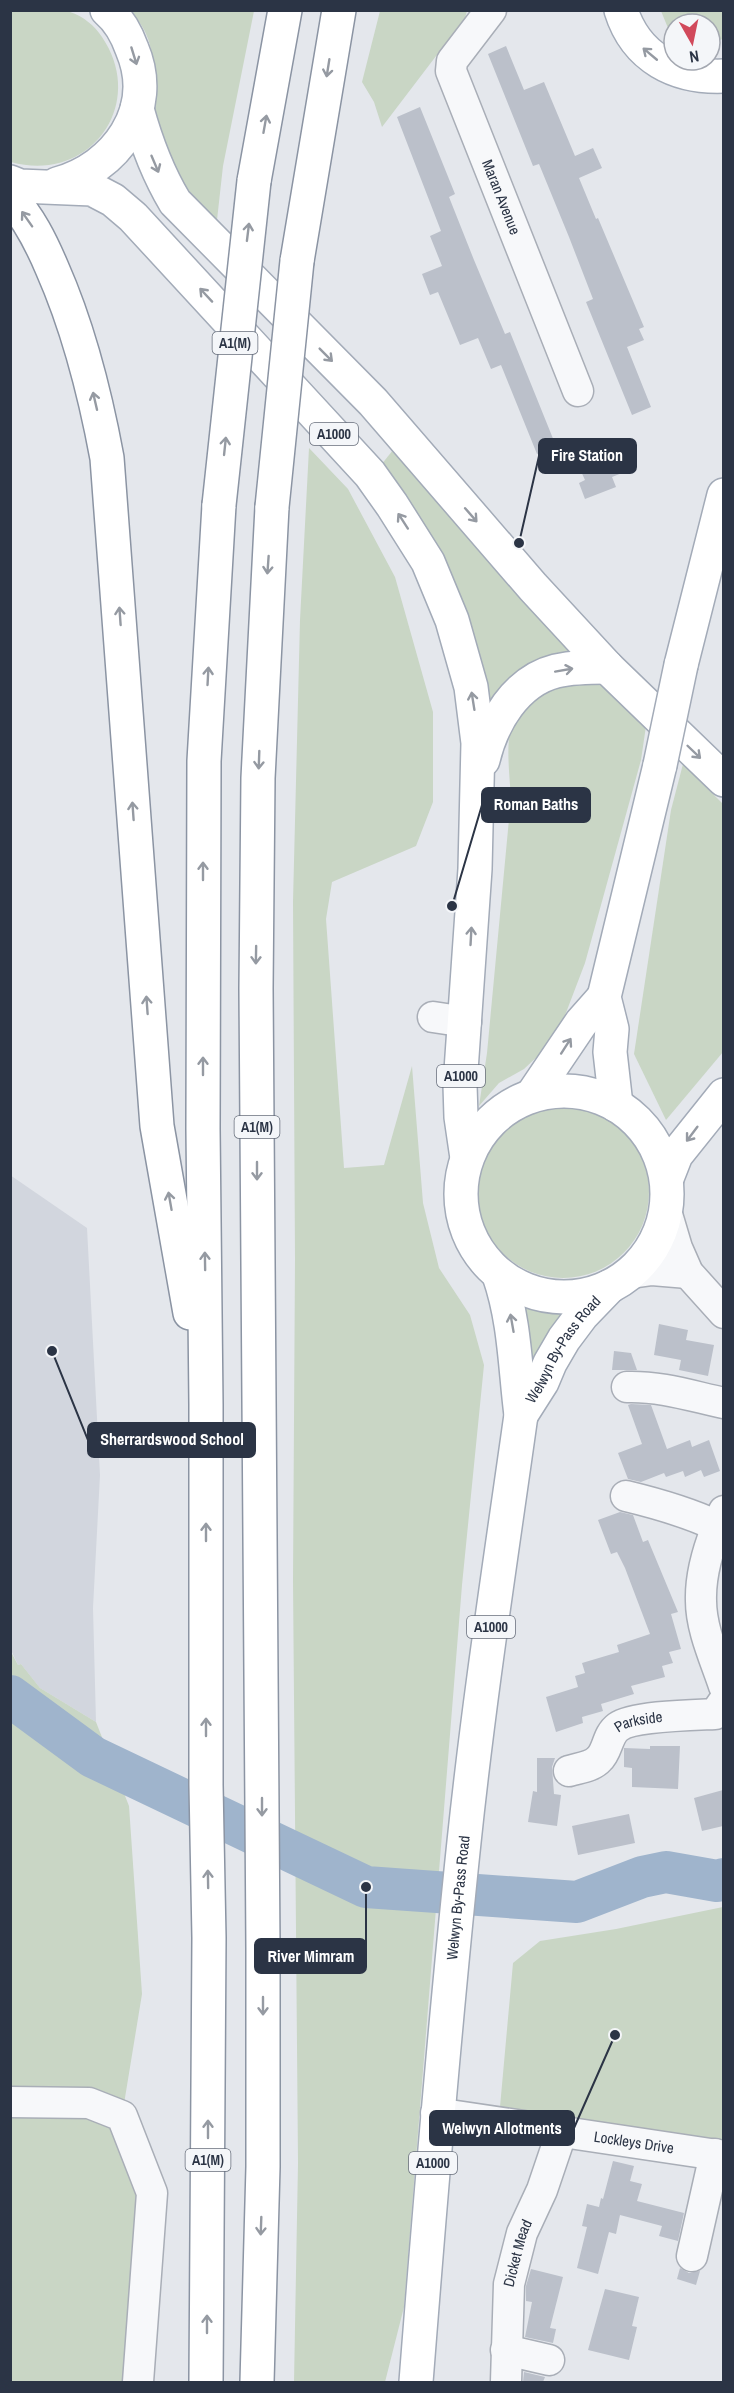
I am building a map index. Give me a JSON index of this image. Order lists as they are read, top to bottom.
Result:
{
  "streets": {
    "main road": ["A1(M)", "A1000", "Welwyn By-Pass Road"],
    "street": [
      "Maran Avenue",
      "Parkside",
      "Lockleys Drive",
      "Dicket Mead"
    ]
  },
  "crossings": [
    ["A1000", "Welwyn By-Pass Road"],
    ["Welwyn By-Pass Road", "Lockleys Drive"],
    ["Lockleys Drive", "Dicket Mead"]
  ],
  "places": [
    "Fire Station",
    "Roman Baths",
    "Sherrardswood School",
    "River Mimram",
    "Welwyn Allotments"
  ],
  "north": "bottom"
}
